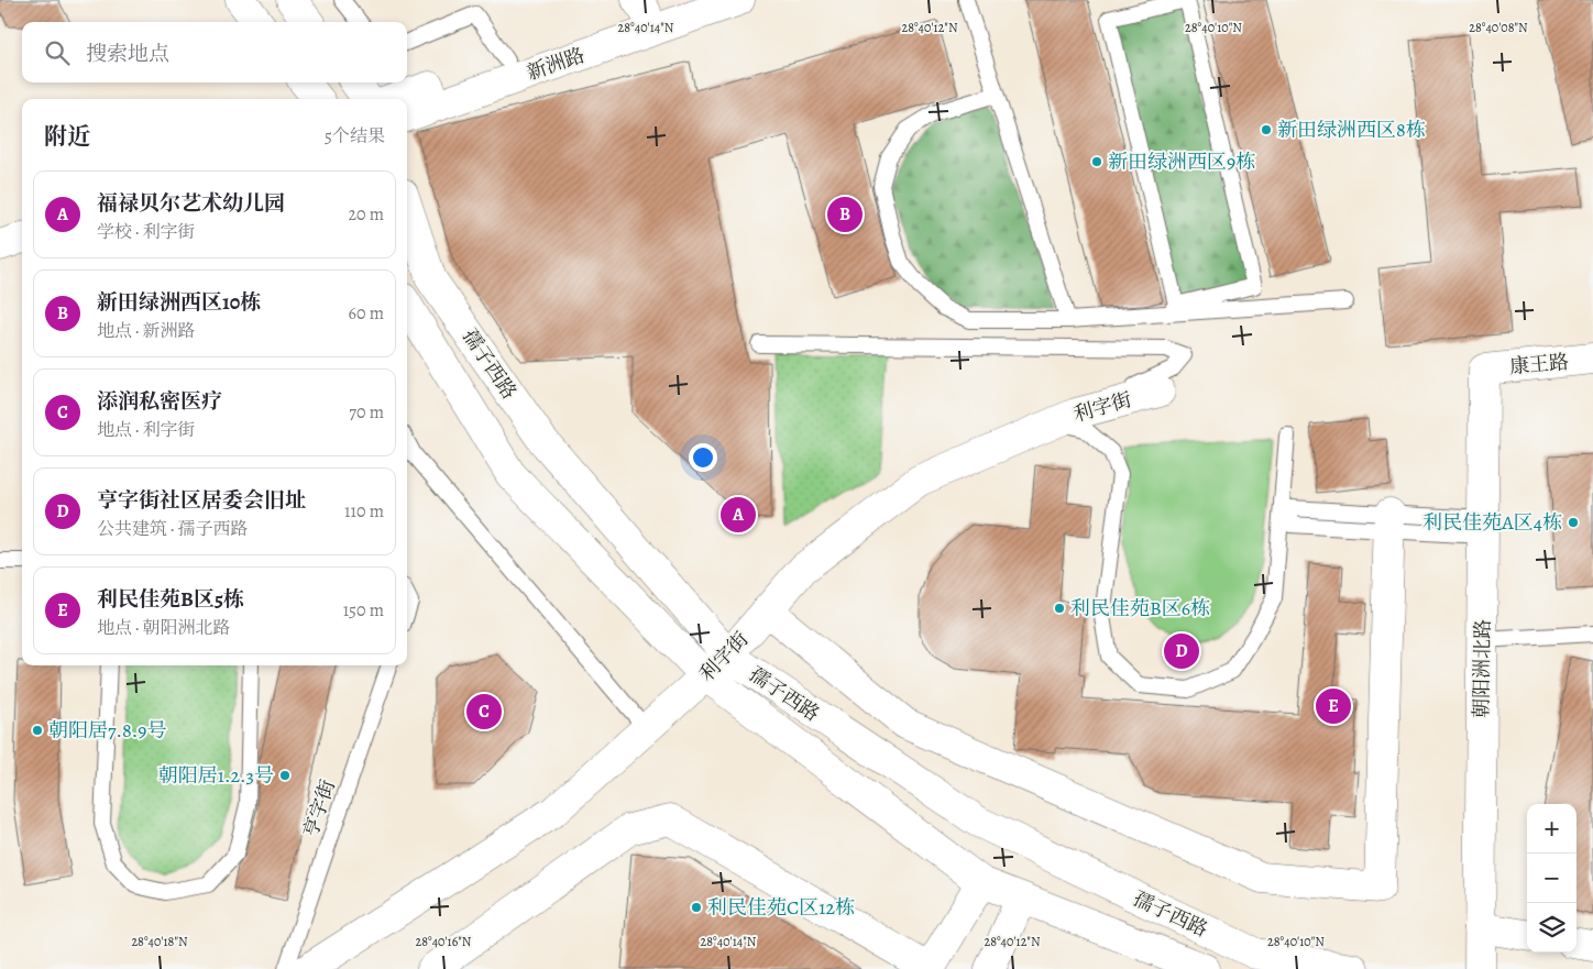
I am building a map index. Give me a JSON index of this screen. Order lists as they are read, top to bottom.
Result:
{
  "streets": {
    "street": [
      "新洲路",
      "孺子西路",
      "康王路",
      "利字街",
      "朝阳洲北路"
    ],
    "lane": ["亨字街"]
  },
  "crossings": [
    ["孺子西路", "利字街"],
    ["康王路", "朝阳洲北路"]
  ],
  "places": [
    "新田绿洲西区8栋",
    "新田绿洲西区9栋",
    "利民佳苑A区4栋",
    "利民佳苑B区6栋",
    "朝阳居7.8.9号",
    "朝阳居1.2.3号",
    "利民佳苑C区12栋"
  ],
  "page": {
    "search": "搜索地点",
    "heading": ["附近", "5个结果"],
    "list": [
      {
        "mark": "A",
        "name": "福禄贝尔艺术幼儿园",
        "note": "学校 · 利字街",
        "value": "20 m"
      },
      {
        "mark": "B",
        "name": "新田绿洲西区10栋",
        "note": "地点 · 新洲路",
        "value": "60 m"
      },
      {
        "mark": "C",
        "name": "添润私密医疗",
        "note": "地点 · 利字街",
        "value": "70 m"
      },
      {
        "mark": "D",
        "name": "亨字街社区居委会旧址",
        "note": "公共建筑 · 孺子西路",
        "value": "110 m"
      },
      {
        "mark": "E",
        "name": "利民佳苑B区5栋",
        "note": "地点 · 朝阳洲北路",
        "value": "150 m"
      }
    ],
    "pins": [
      "B",
      "A",
      "D",
      "E",
      "C"
    ],
    "map_buttons": ["+", "−"]
  },
  "coordinates": [
    "28°40'14\"N",
    "28°40'12\"N",
    "28°40'10\"N",
    "28°40'08\"N",
    "28°40'18\"N",
    "28°40'16\"N"
  ]
}
